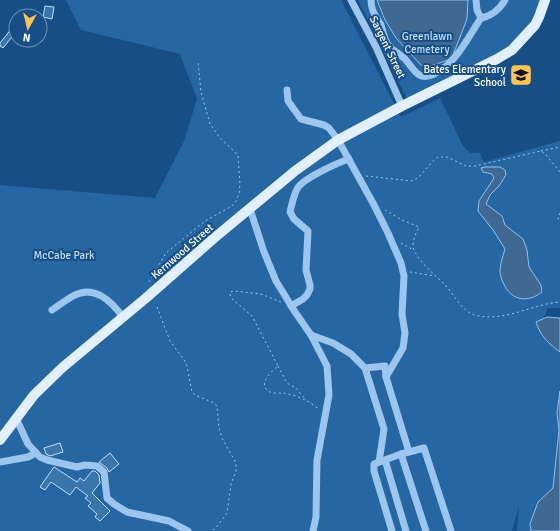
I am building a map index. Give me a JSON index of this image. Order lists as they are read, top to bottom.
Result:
{
  "streets": {
    "main road": ["Kernwood Street"],
    "street": ["Sargent Street"]
  },
  "crossings": [
    ["Sargent Street", "Kernwood Street"]
  ],
  "parks": ["Greenlawn Cemetery", "McCabe Park"],
  "places": {
    "school or university": ["Bates Elementary School"]
  },
  "north": "bottom"
}
